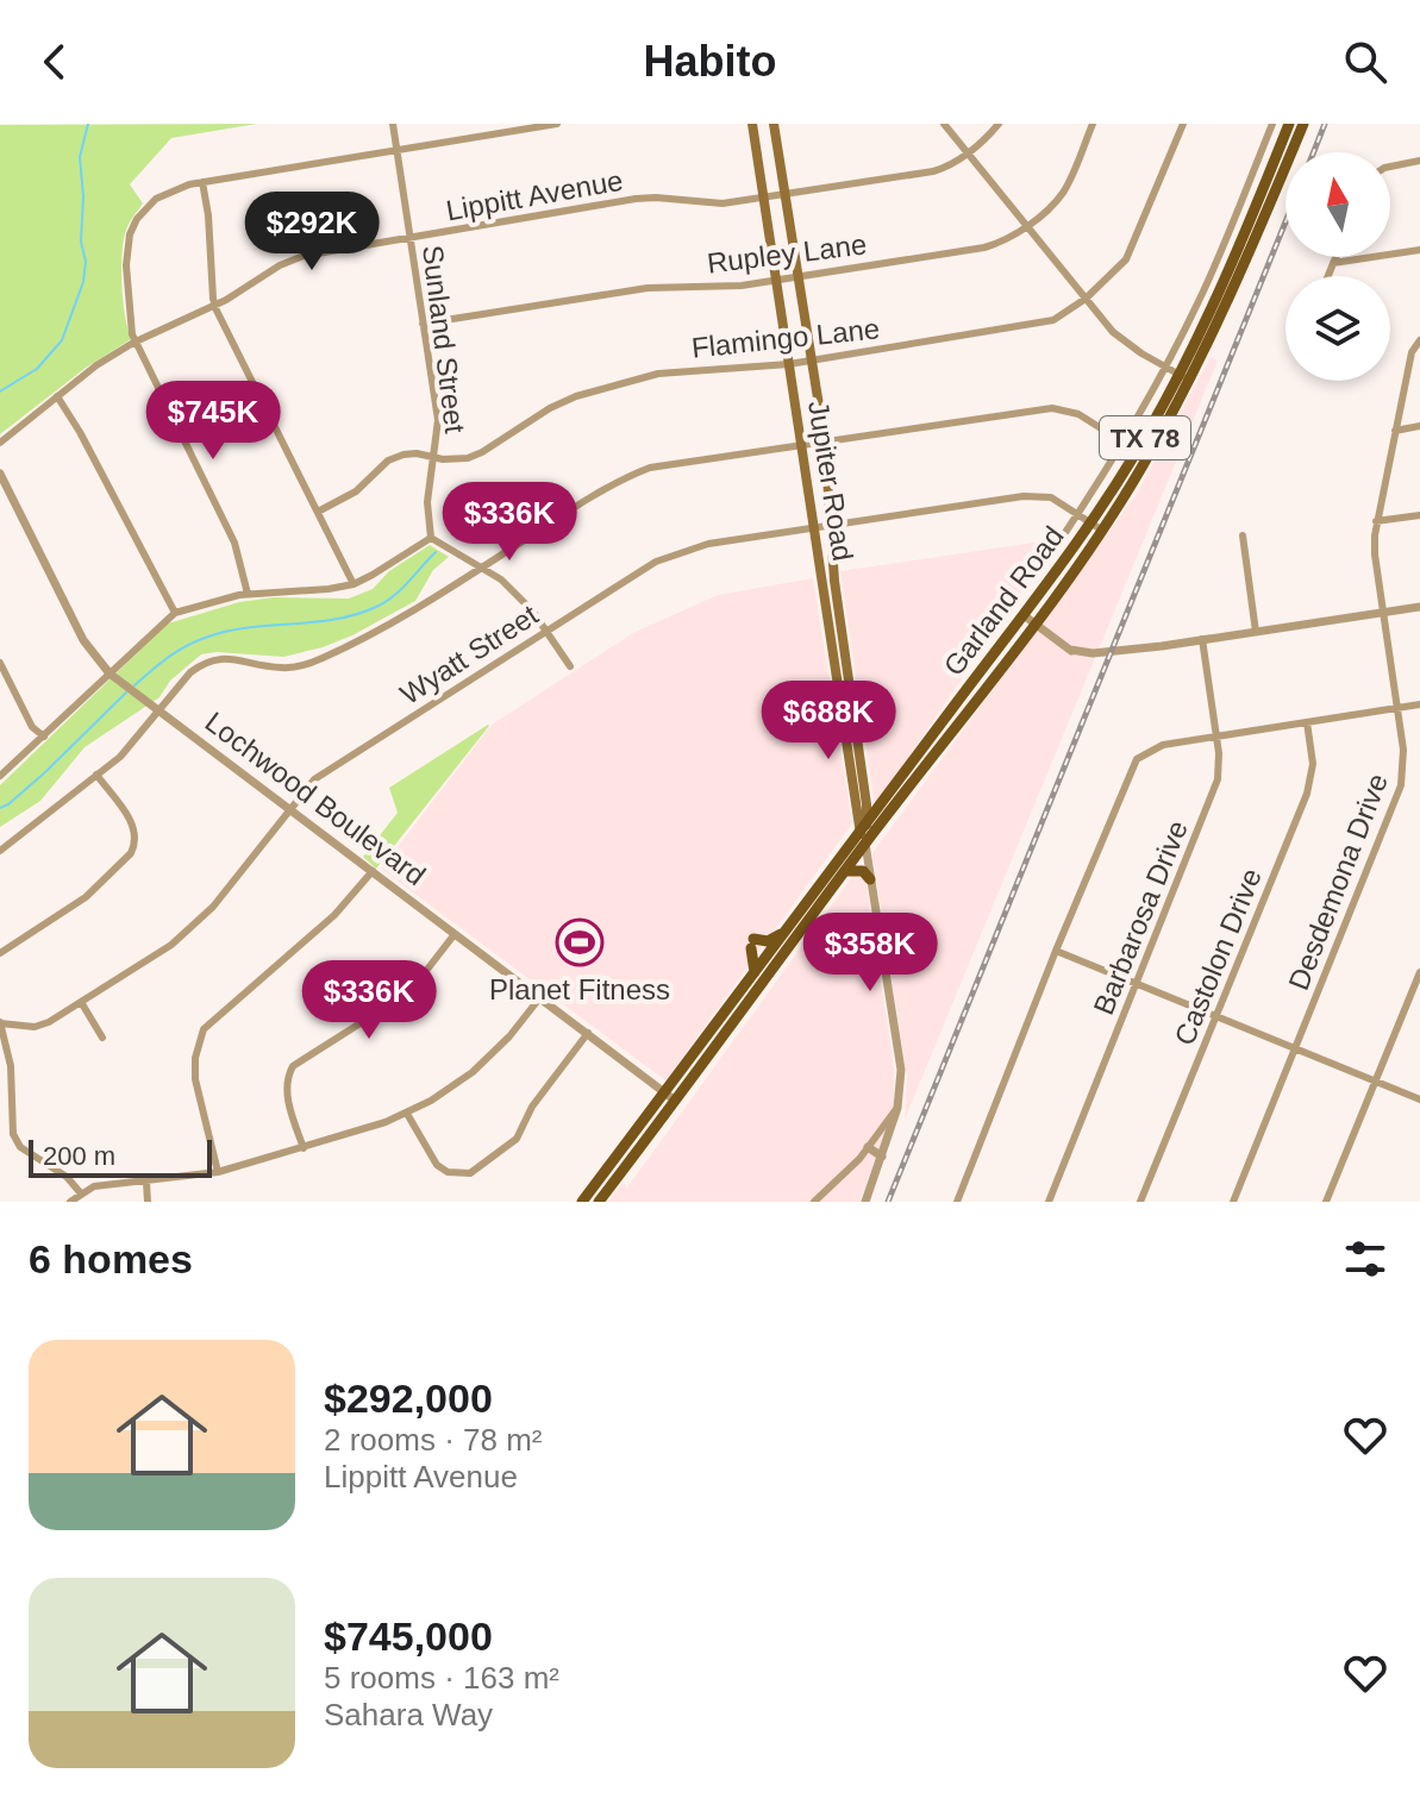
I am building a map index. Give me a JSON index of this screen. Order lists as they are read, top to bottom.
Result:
{
  "streets": {
    "main road": ["TX 78", "Jupiter Road", "Garland Road"],
    "street": [
      "Lippitt Avenue",
      "Rupley Lane",
      "Flamingo Lane",
      "Sunland Street",
      "Wyatt Street",
      "Lochwood Boulevard",
      "Desdemona Drive",
      "Barbarosa Drive",
      "Castolon Drive"
    ]
  },
  "crossings": [
    ["Lippitt Avenue", "Sunland Street"],
    ["Lippitt Avenue", "Jupiter Road"],
    ["Rupley Lane", "Sunland Street"],
    ["Rupley Lane", "Jupiter Road"],
    ["Flamingo Lane", "Sunland Street"],
    ["Flamingo Lane", "Jupiter Road"],
    ["Jupiter Road", "Garland Road"],
    ["Jupiter Road", "Wyatt Street"],
    ["Garland Road", "Wyatt Street"],
    ["Garland Road", "Lochwood Boulevard"],
    ["Wyatt Street", "Lochwood Boulevard"]
  ],
  "places": {
    "sports": ["Planet Fitness"]
  },
  "scale_bar": "200 m",
  "north": "top",
  "page": {
    "header": "Habito",
    "price": [
      "$292K",
      "$745K",
      "$336K",
      "$688K",
      "$358K",
      "$336K"
    ],
    "scale": "200 m",
    "heading": "6 homes",
    "list": [
      {
        "name": "$292,000",
        "note": "2 rooms · 78 m² · Lippitt Avenue"
      },
      {
        "name": "$745,000",
        "note": "5 rooms · 163 m² · Sahara Way"
      }
    ]
  }
}
